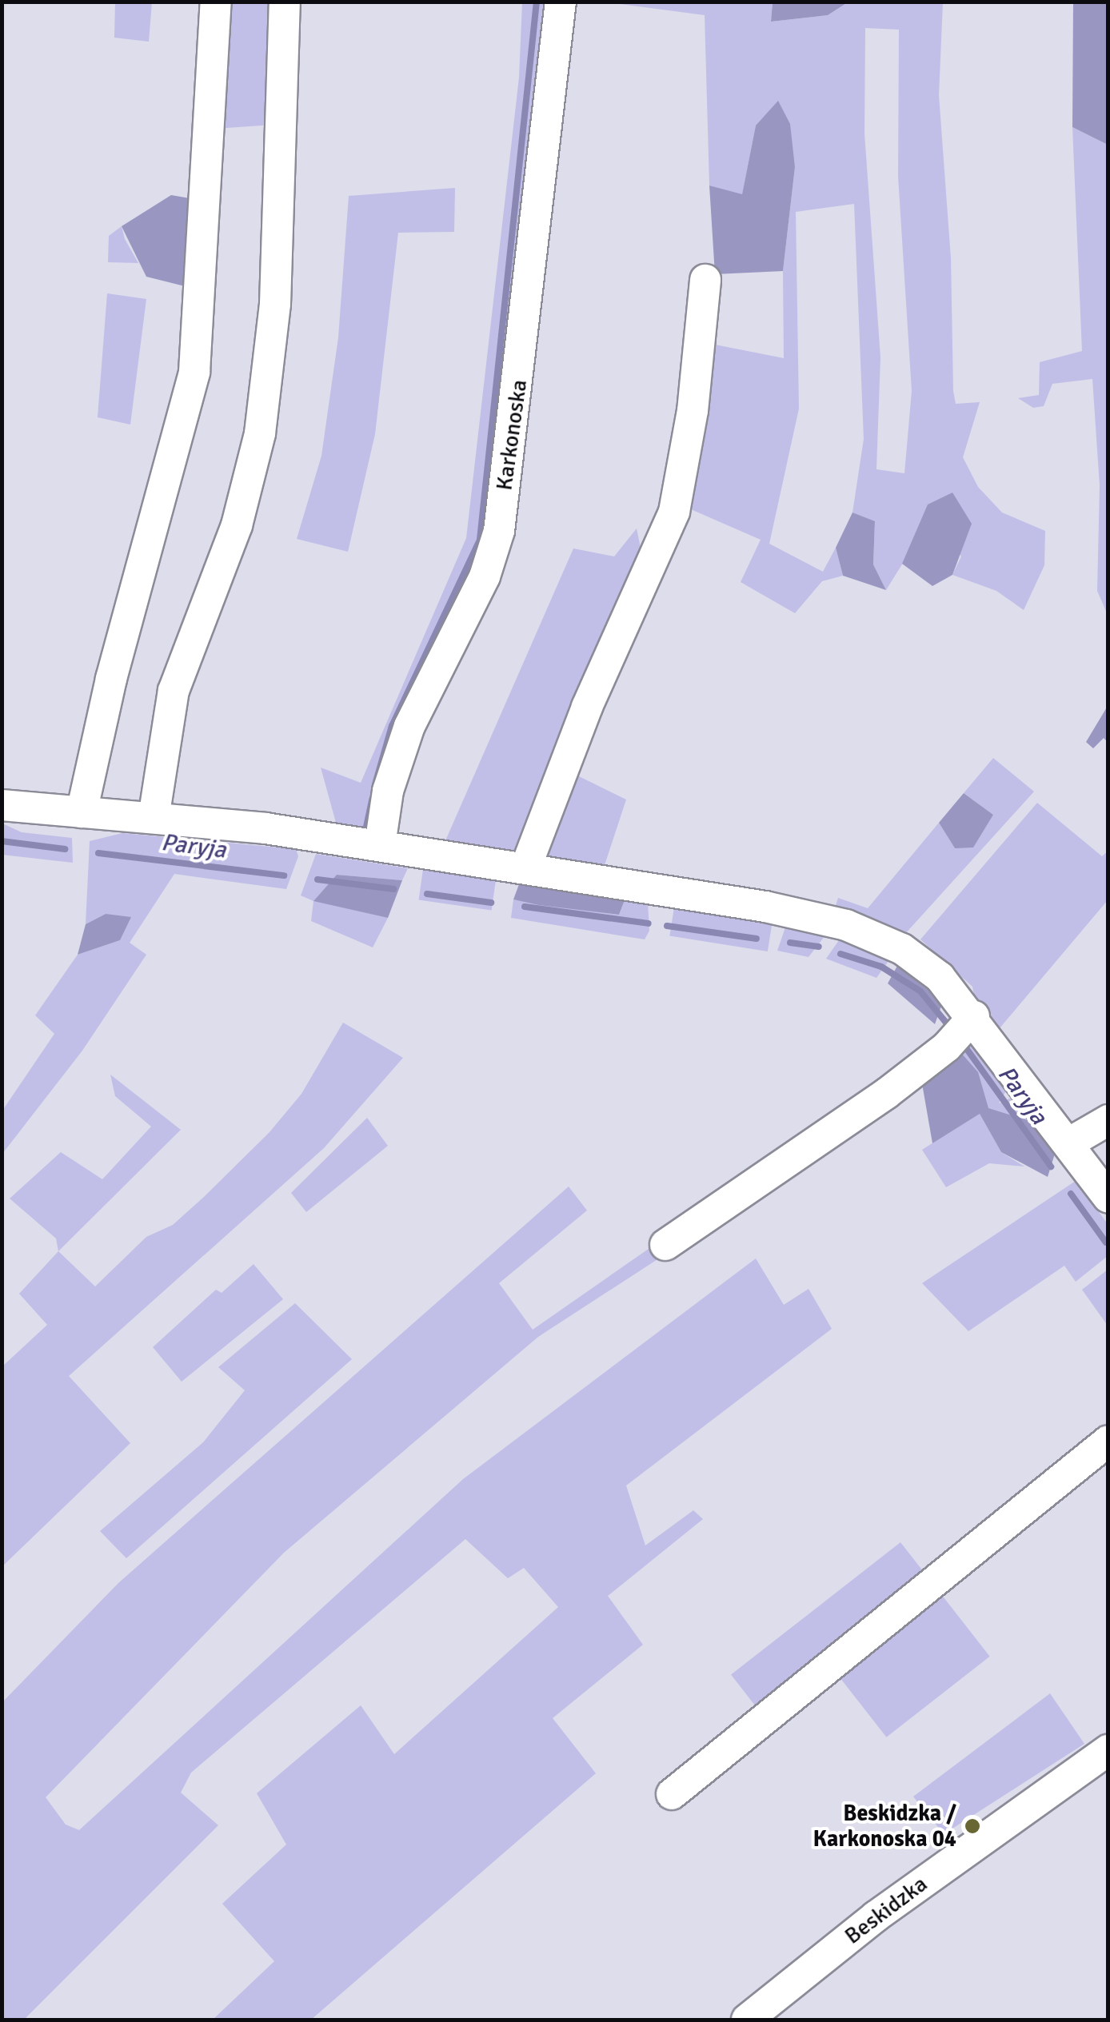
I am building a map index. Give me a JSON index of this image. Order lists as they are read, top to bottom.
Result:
{
  "streets": {
    "street": ["Karkonoska", "Beskidzka"]
  },
  "water": ["Paryja"],
  "places": ["Beskidzka / Karkonoska 04"]
}
